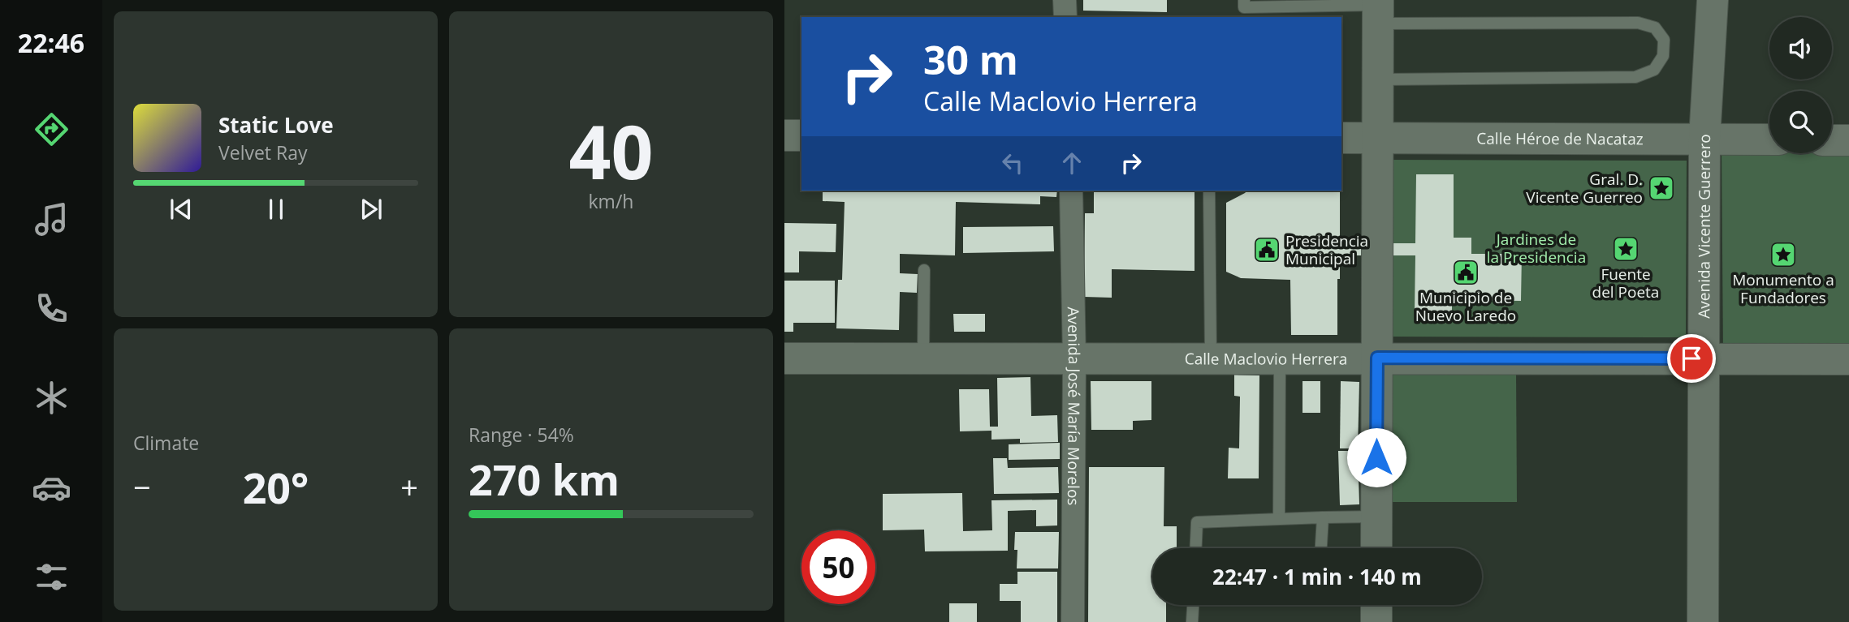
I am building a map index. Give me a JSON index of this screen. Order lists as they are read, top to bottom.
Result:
{
  "streets": {
    "street": [
      "Calle Héroe de Nacataz",
      "Avenida Vicente Guerrero",
      "Calle Maclovio Herrera",
      "Avenida José María Morelos"
    ]
  },
  "crossings": [
    ["Calle Héroe de Nacataz", "Avenida Vicente Guerrero"],
    ["Avenida Vicente Guerrero", "Calle Maclovio Herrera"],
    ["Calle Maclovio Herrera", "Avenida José María Morelos"]
  ],
  "parks": ["Jardines de la Presidencia"],
  "places": {
    "place": ["Gral. D. Vicente Guerreo", "Fuente del Poeta", "Monumento a Fundadores"],
    "public building": ["Presidencia Municipal", "Municipio de Nuevo Laredo"]
  },
  "page": {
    "tabs": "22:46",
    "tile": [
      ["40", "km/h"],
      "Climate",
      ["Range · 54%", "270 km"]
    ],
    "turn": ["30 m", "Calle Maclovio Herrera"],
    "song": ["Static Love", "Velvet Ray"],
    "heat": ["−", "20°", "+"],
    "limit": "50",
    "trip": "22:47 · 1 min · 140 m"
  }
}
